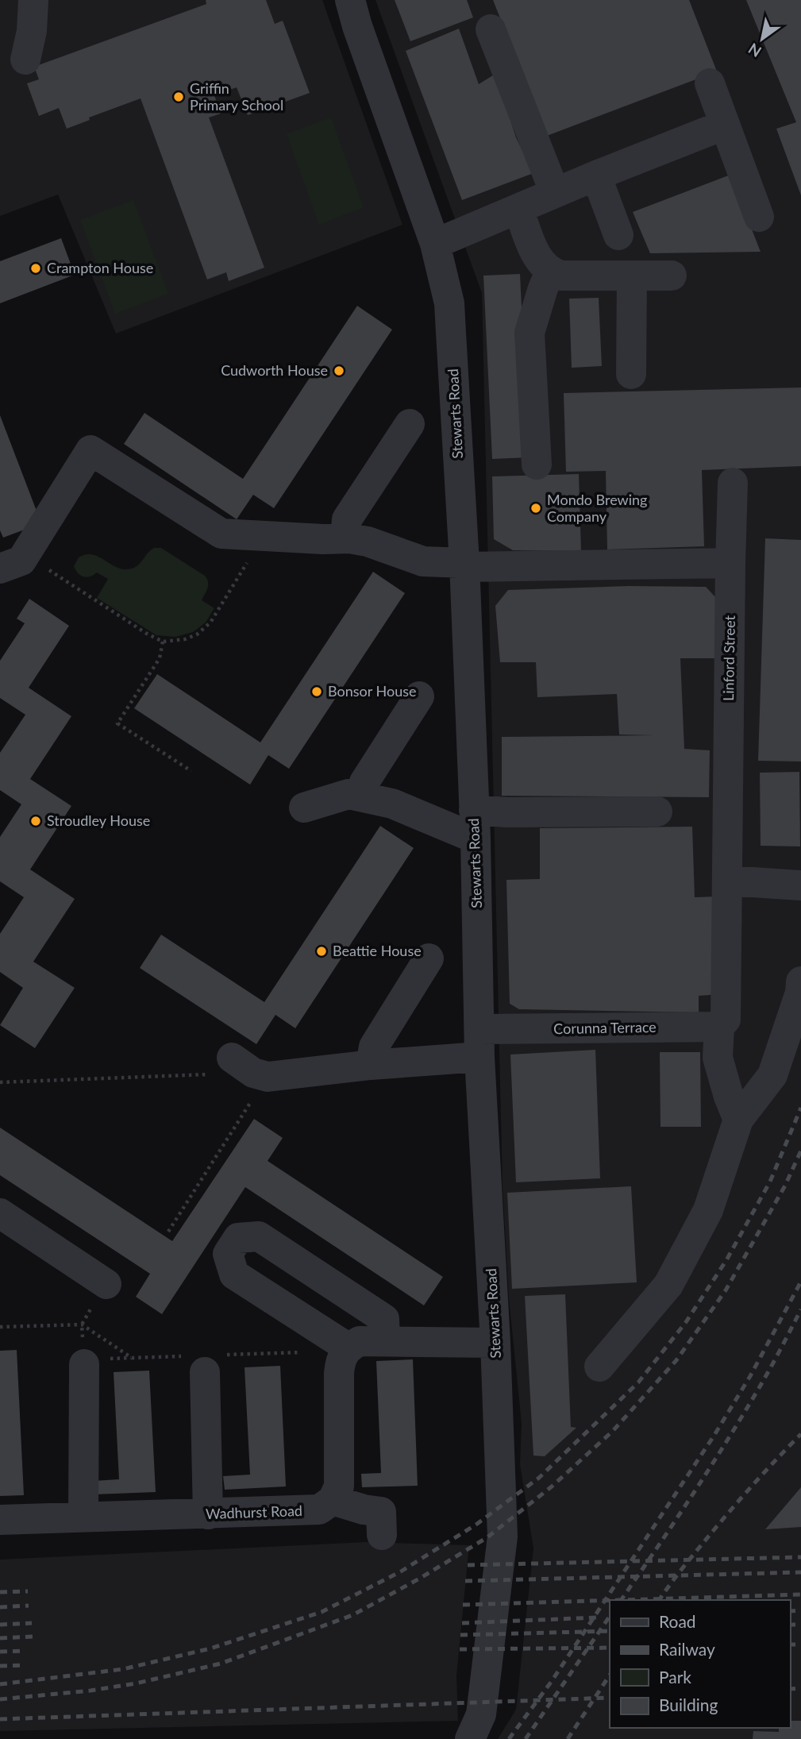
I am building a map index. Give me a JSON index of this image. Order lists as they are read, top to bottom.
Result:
{
  "streets": {
    "street": [
      "Stewarts Road",
      "Linford Street",
      "Corunna Terrace",
      "Wadhurst Road"
    ]
  },
  "crossings": [
    ["Stewarts Road", "Corunna Terrace"],
    ["Linford Street", "Corunna Terrace"]
  ],
  "places": [
    "Griffin Primary School",
    "Crampton House",
    "Cudworth House",
    "Mondo Brewing Company",
    "Bonsor House",
    "Stroudley House",
    "Beattie House"
  ],
  "legend": [
    "Road",
    "Railway",
    "Park",
    "Building"
  ],
  "north": "bottom left"
}
